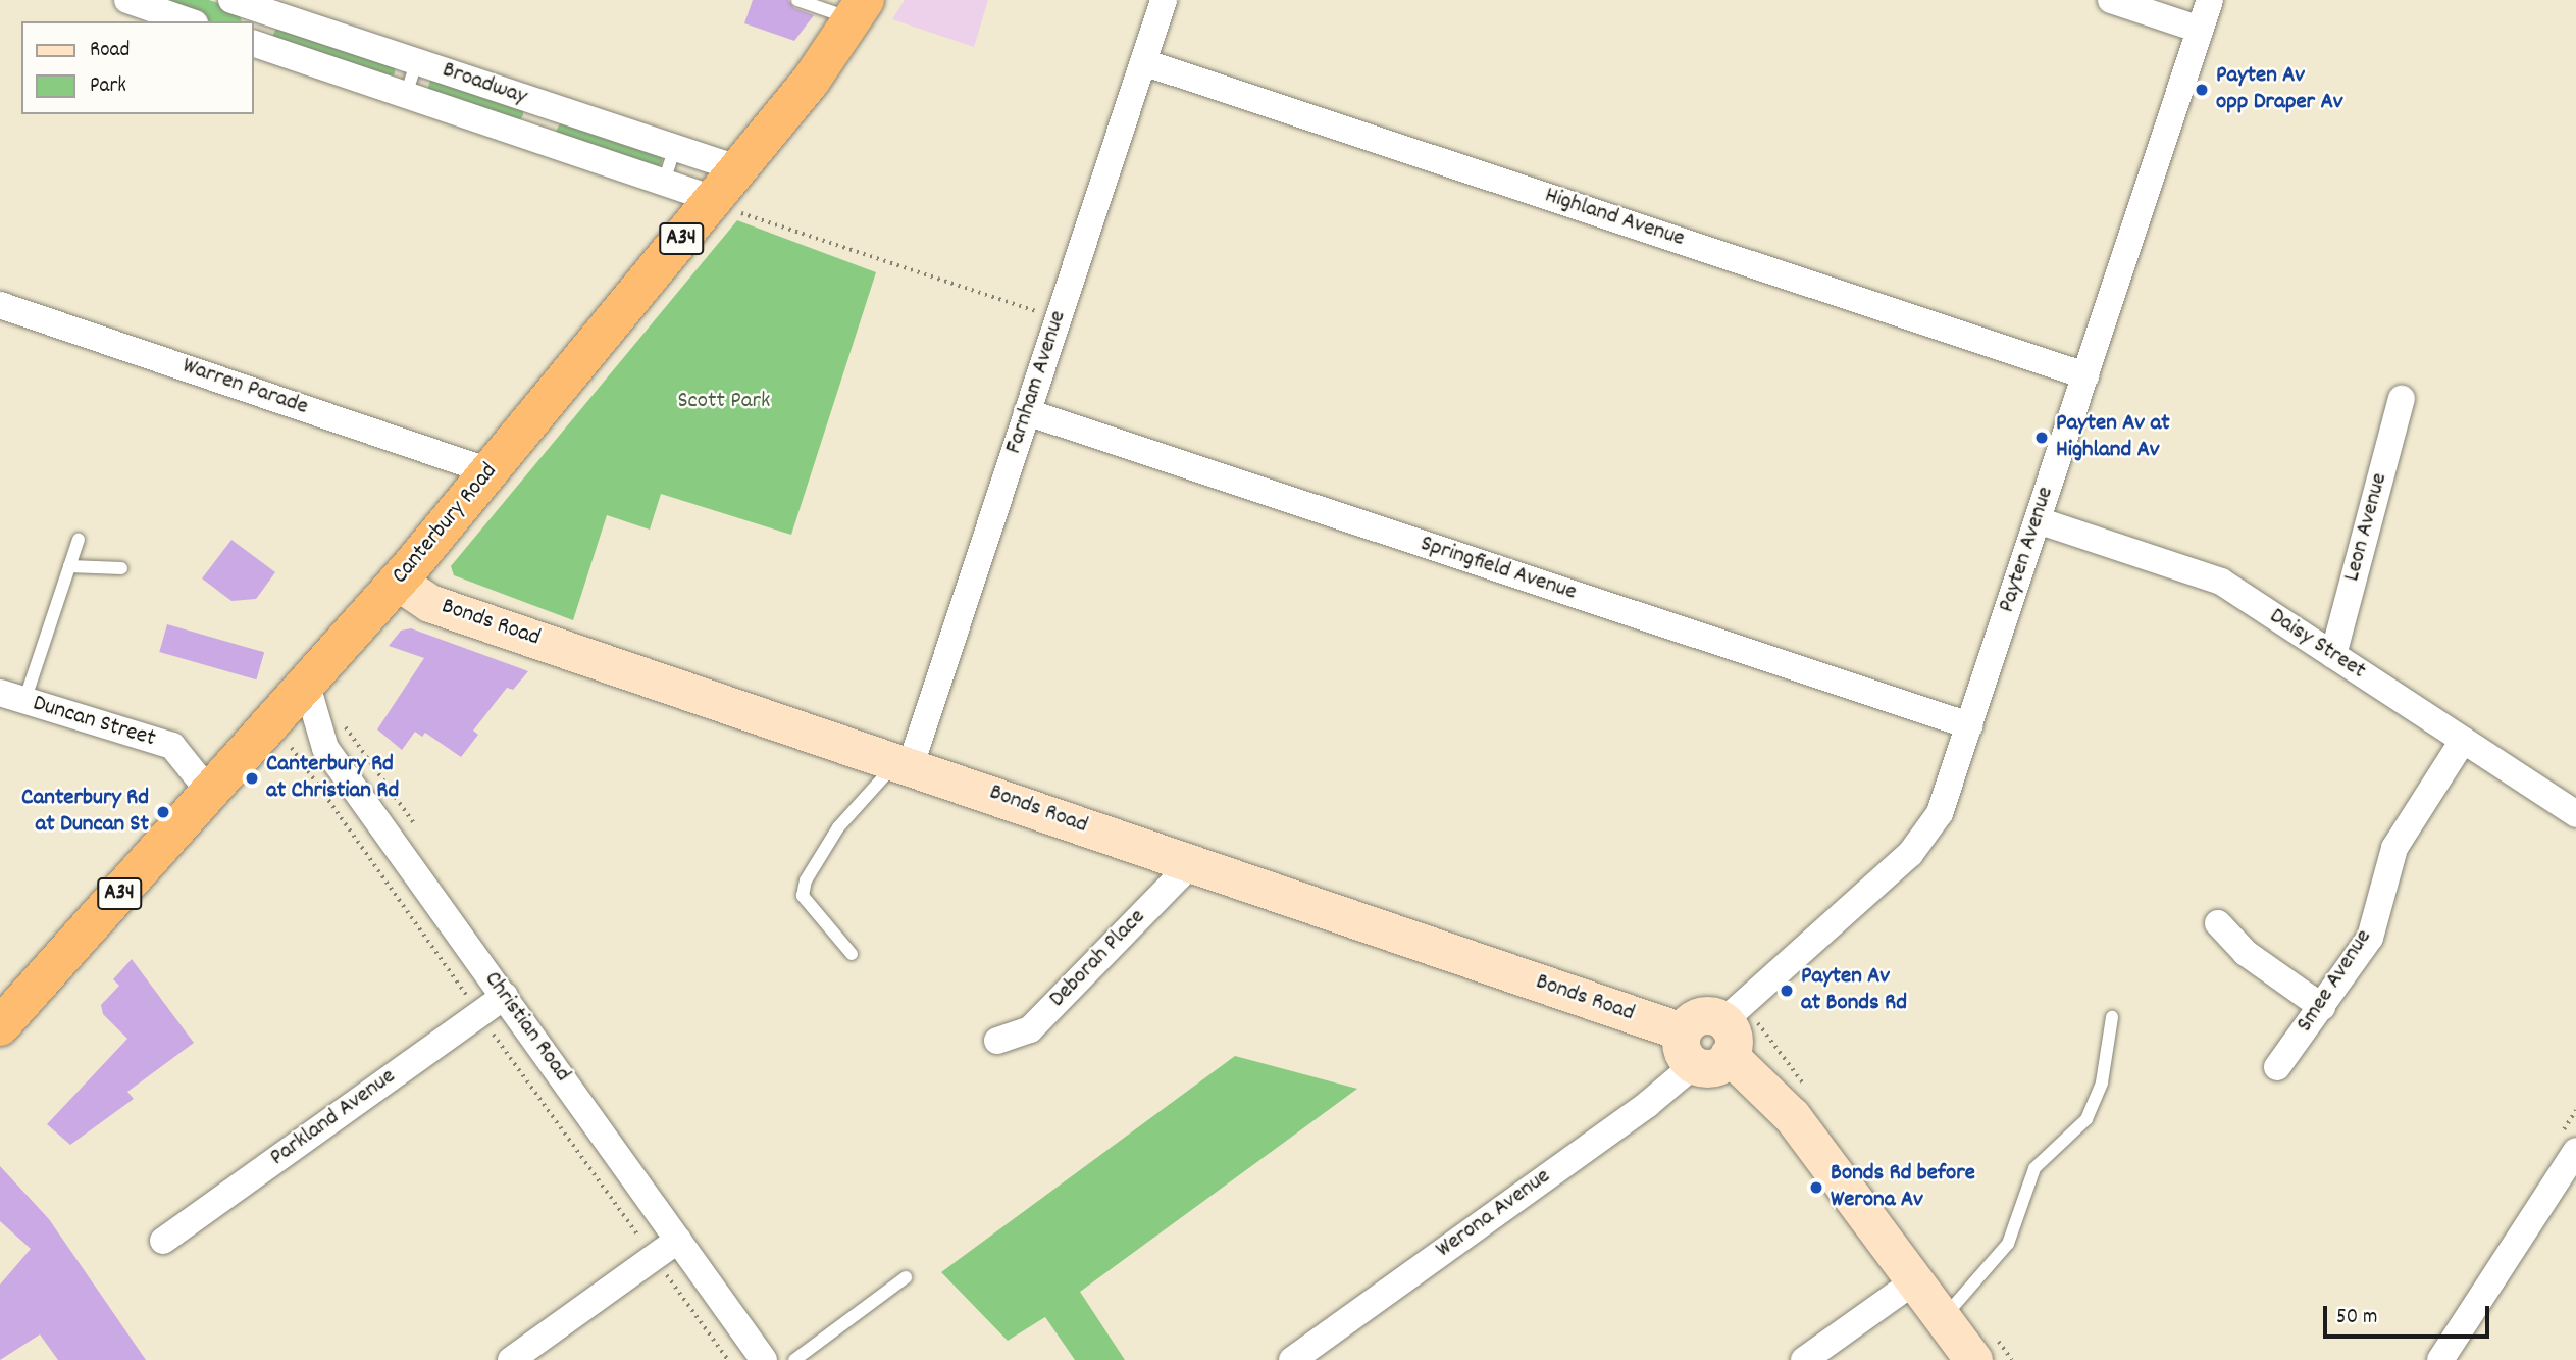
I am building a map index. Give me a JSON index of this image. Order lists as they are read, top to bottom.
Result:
{
  "streets": {
    "highway": ["A34", "Canterbury Road"],
    "main road": ["Bonds Road"],
    "street": [
      "Broadway",
      "Highland Avenue",
      "Farnham Avenue",
      "Warren Parade",
      "Leon Avenue",
      "Payten Avenue",
      "Springfield Avenue",
      "Daisy Street",
      "Duncan Street",
      "Deborah Place",
      "Smee Avenue",
      "Christian Road",
      "Parkland Avenue",
      "Werona Avenue"
    ]
  },
  "crossings": [
    ["Broadway", "Canterbury Road"],
    ["Highland Avenue", "Farnham Avenue"],
    ["Highland Avenue", "Payten Avenue"],
    ["Farnham Avenue", "Springfield Avenue"],
    ["Farnham Avenue", "Bonds Road"],
    ["Warren Parade", "Canterbury Road"],
    ["Canterbury Road", "Bonds Road"],
    ["Canterbury Road", "Duncan Street"],
    ["Canterbury Road", "Christian Road"],
    ["Leon Avenue", "Daisy Street"],
    ["Payten Avenue", "Springfield Avenue"],
    ["Payten Avenue", "Bonds Road"],
    ["Payten Avenue", "Daisy Street"],
    ["Payten Avenue", "Werona Avenue"],
    ["Bonds Road", "Deborah Place"],
    ["Bonds Road", "Werona Avenue"],
    ["Daisy Street", "Smee Avenue"],
    ["Christian Road", "Parkland Avenue"]
  ],
  "parks": ["Scott Park"],
  "places": [
    "Payten Av opp Draper Av",
    "Payten Av at Highland Av",
    "Canterbury Rd at Christian Rd",
    "Canterbury Rd at Duncan St",
    "Payten Av at Bonds Rd",
    "Bonds Rd before Werona Av"
  ],
  "legend": ["Road", "Park"],
  "scale_bar": "50 m"
}
